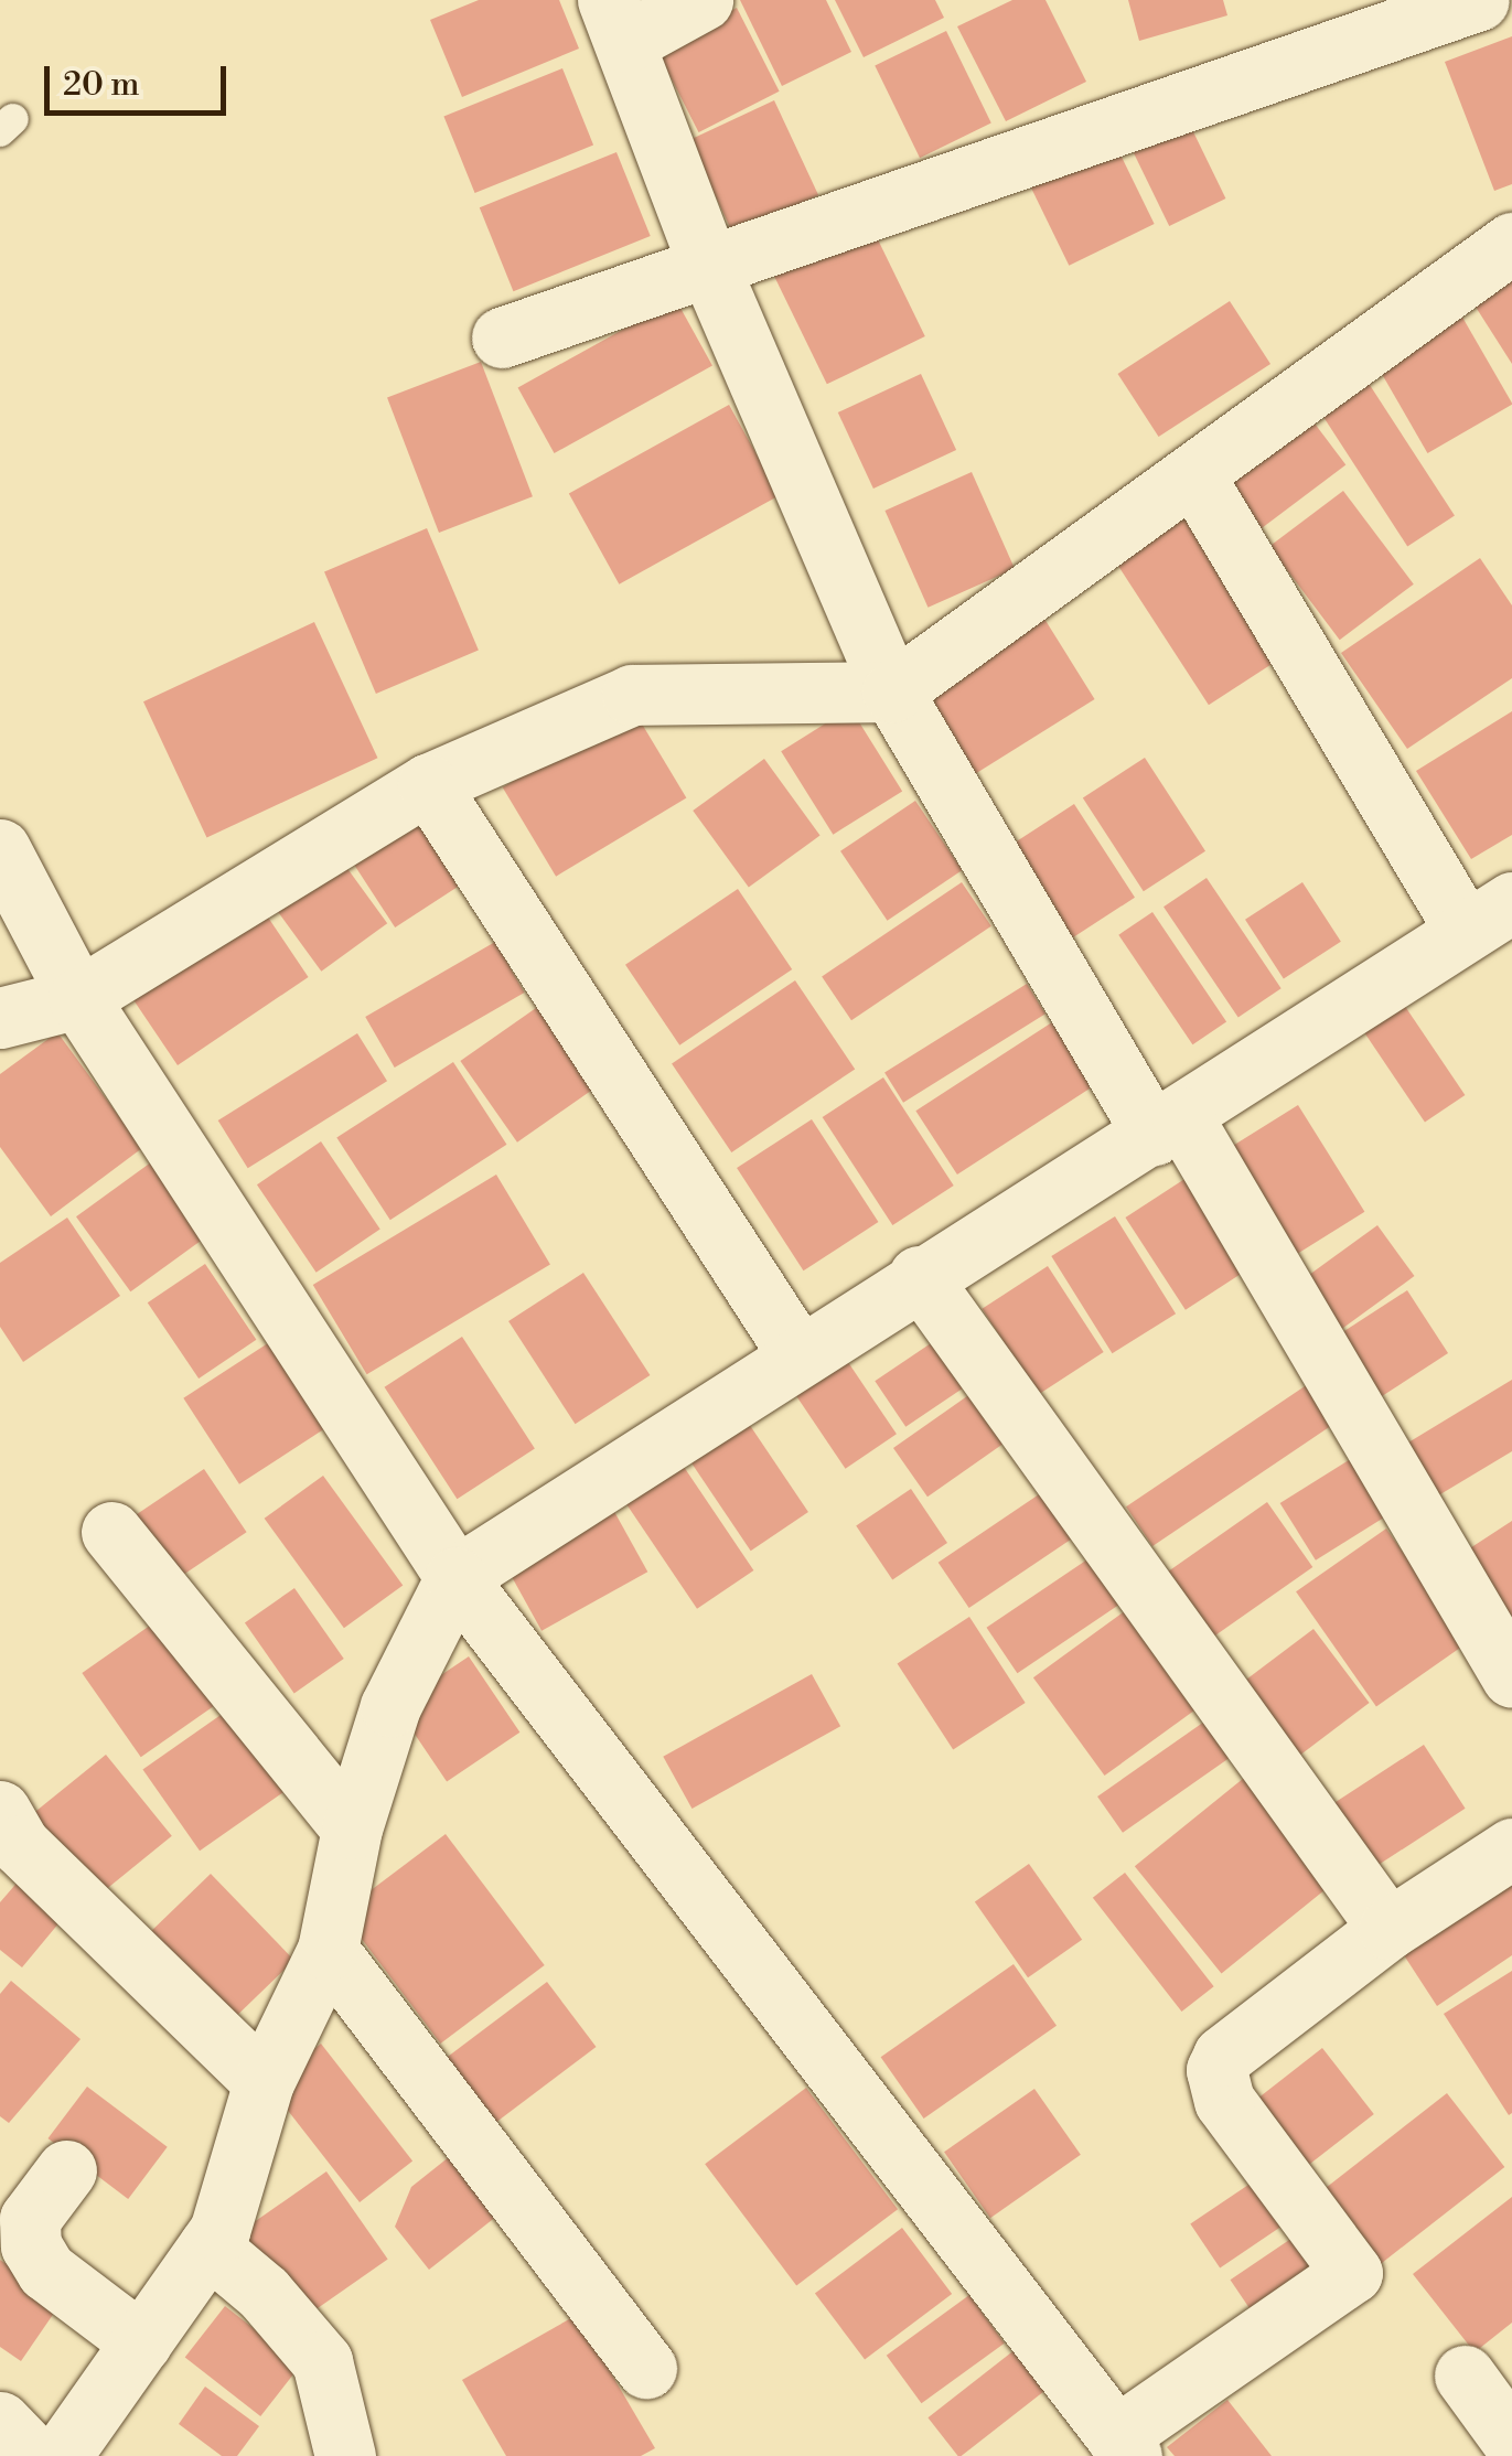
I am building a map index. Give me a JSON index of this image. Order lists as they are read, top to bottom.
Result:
{
  "scale_bar": "20 m"
}
